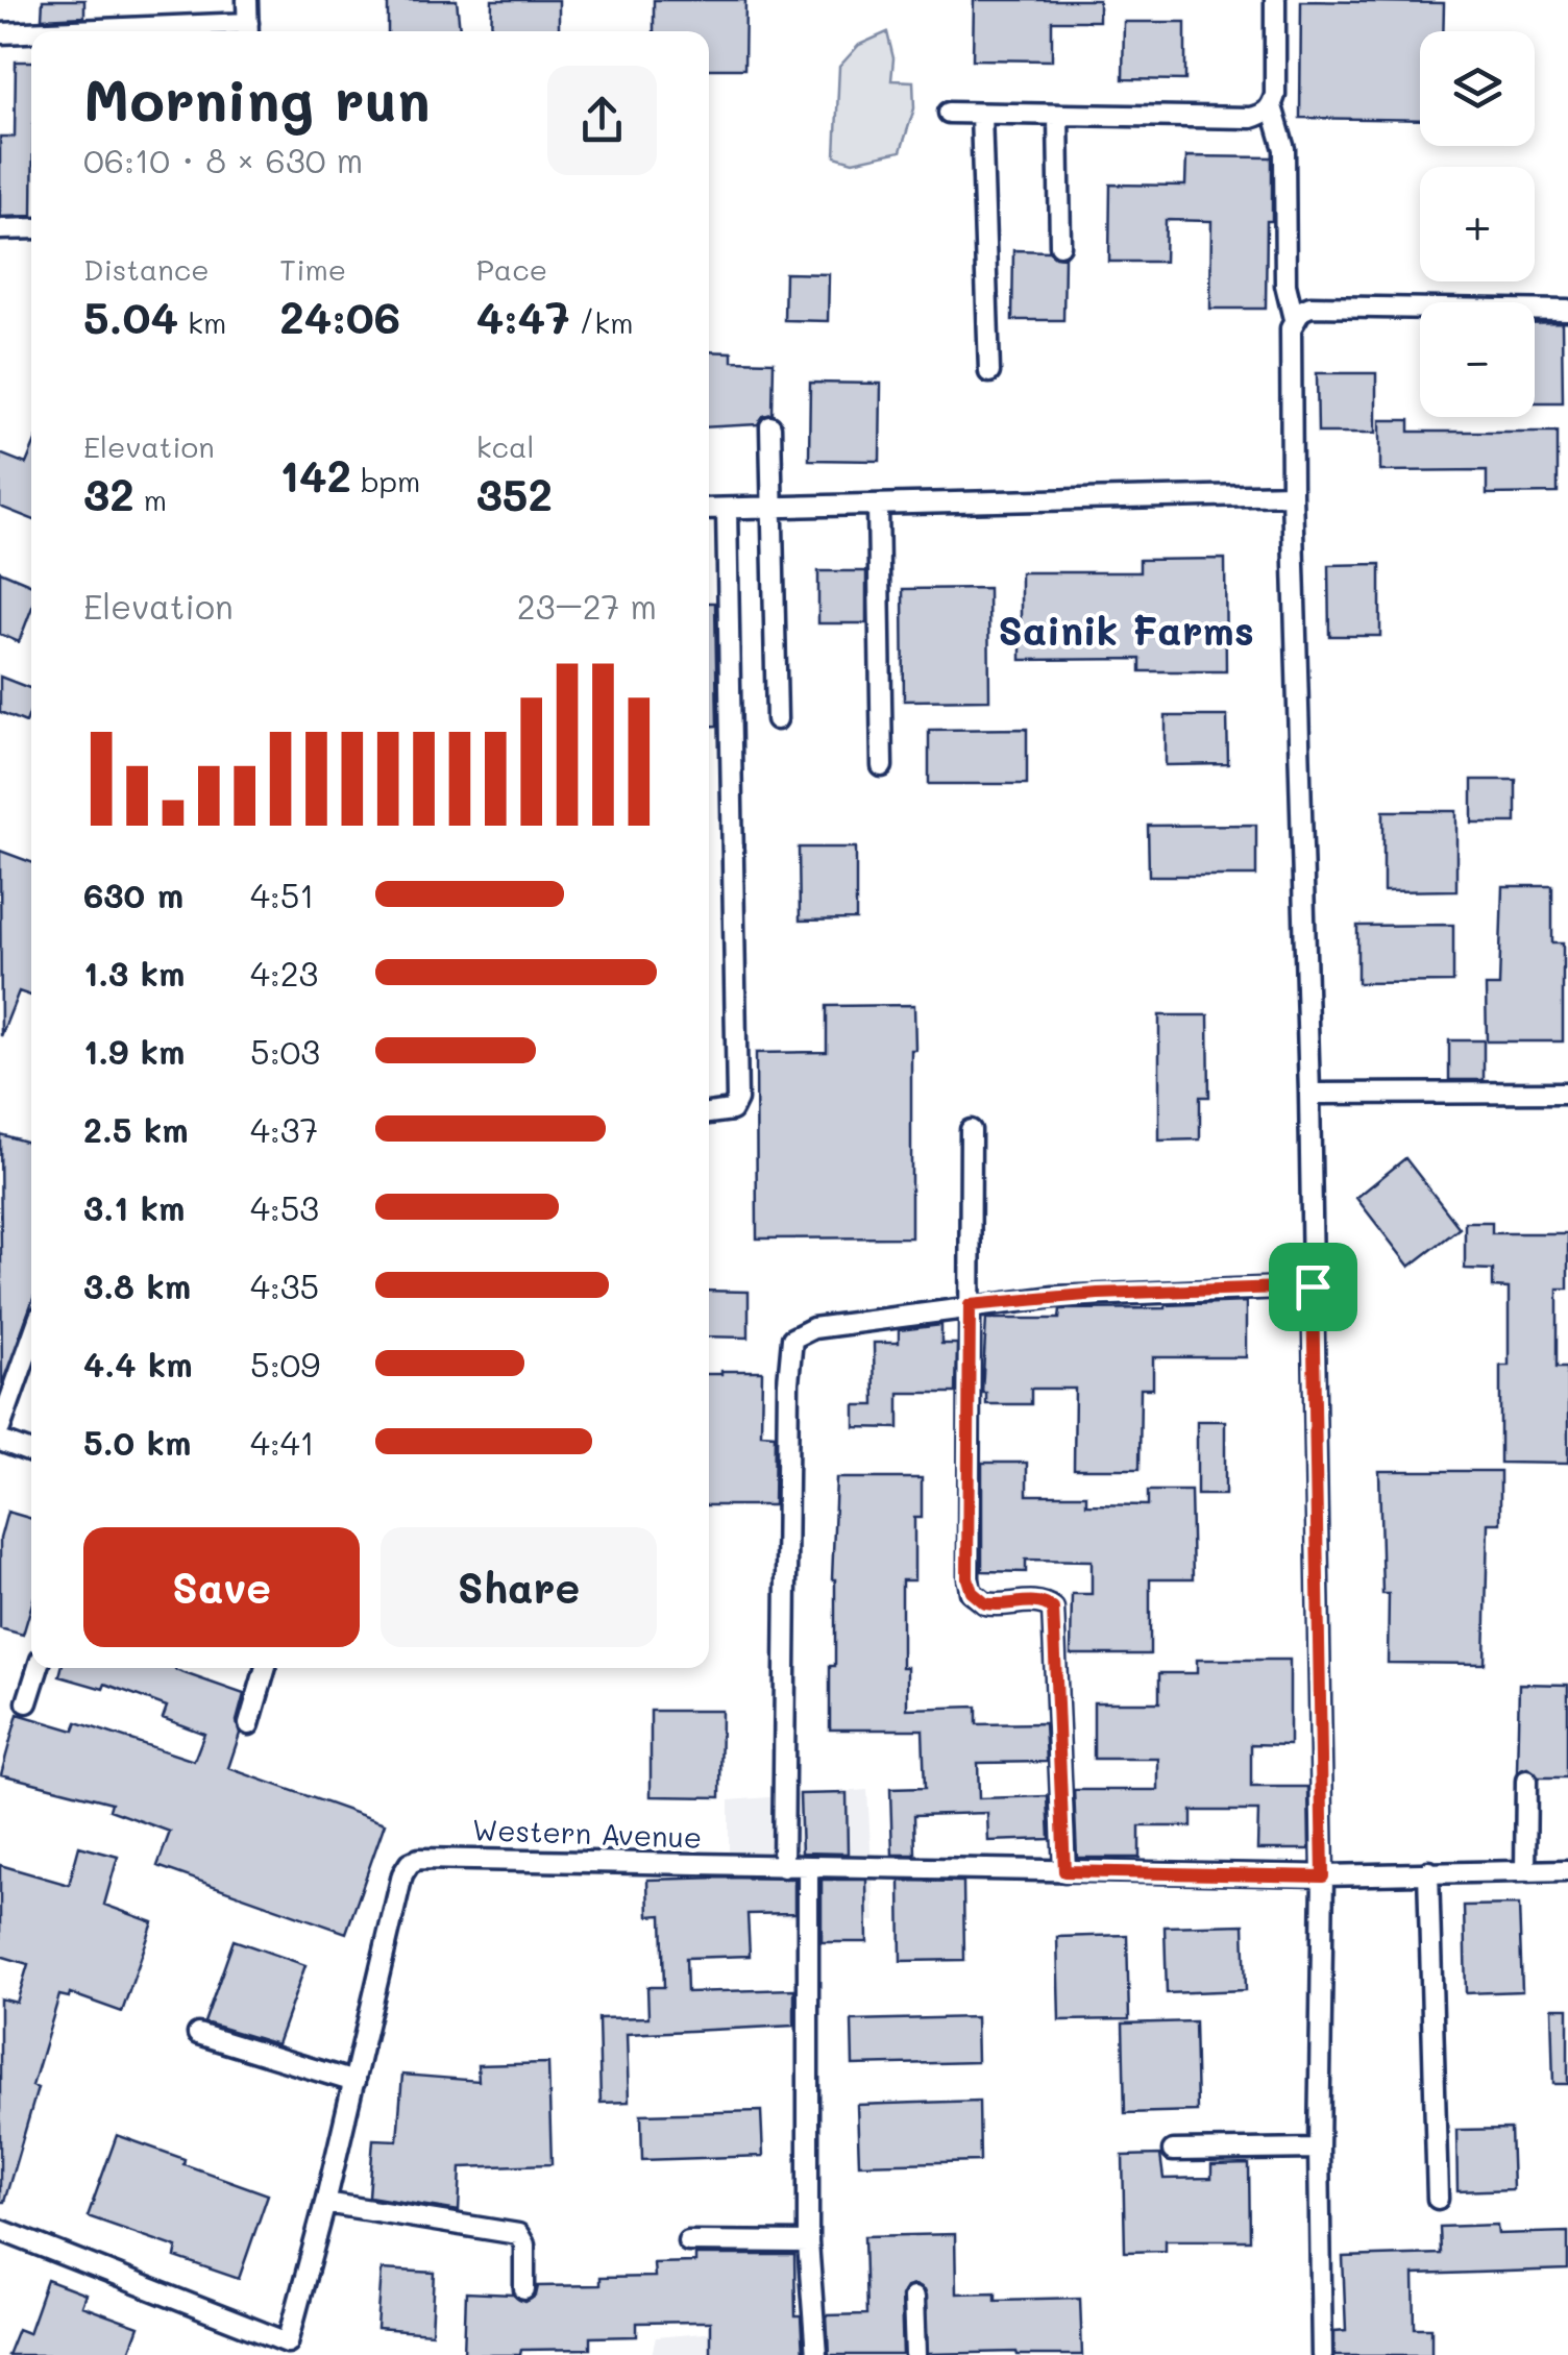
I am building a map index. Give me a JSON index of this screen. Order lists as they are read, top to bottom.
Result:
{
  "streets": {
    "street": ["Western Avenue"]
  },
  "districts": ["Sainik Farms"],
  "page": {
    "map_buttons": ["+", "−"],
    "heading": ["Morning run", "06:10 · 8 × 630 m"],
    "stats": [
      ["Distance", "5.04 km"],
      ["Time", "24:06"],
      ["Pace", "4:47 /km"],
      ["Elevation", "32 m"],
      ["142 bpm"],
      ["kcal", "352"]
    ],
    "chart": ["Elevation", "23–27 m"],
    "list": [
      {
        "name": "630 m",
        "note": "4:51"
      },
      {
        "name": "1.3 km",
        "note": "4:23"
      },
      {
        "name": "1.9 km",
        "note": "5:03"
      },
      {
        "name": "2.5 km",
        "note": "4:37"
      },
      {
        "name": "3.1 km",
        "note": "4:53"
      },
      {
        "name": "3.8 km",
        "note": "4:35"
      },
      {
        "name": "4.4 km",
        "note": "5:09"
      },
      {
        "name": "5.0 km",
        "note": "4:41"
      }
    ],
    "buttons": ["Save", "Share"]
  }
}
